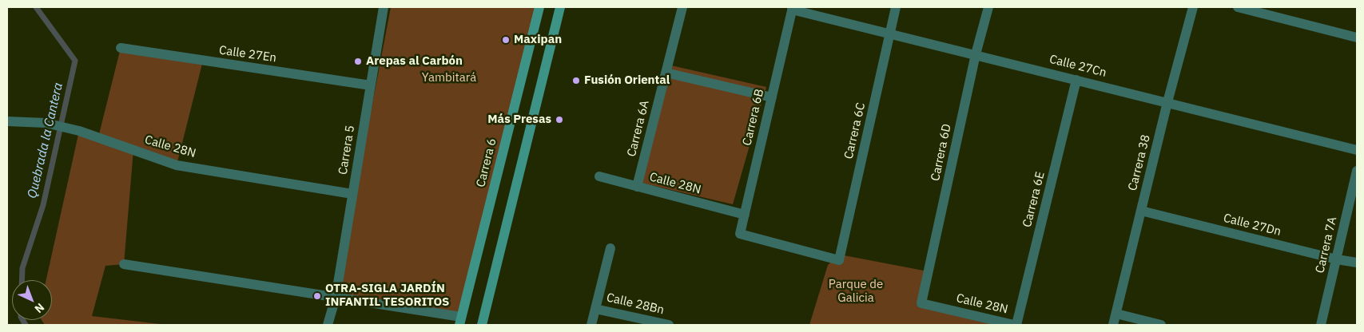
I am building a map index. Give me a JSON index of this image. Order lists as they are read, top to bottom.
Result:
{
  "streets": {
    "main road": ["Carrera 6"],
    "street": [
      "Calle 27En",
      "Calle 27Cn",
      "Carrera 6B",
      "Carrera 6A",
      "Carrera 6C",
      "Calle 28N",
      "Carrera 5",
      "Carrera 6D",
      "Carrera 38",
      "Carrera 6E",
      "Calle 27Dn",
      "Carrera 7A",
      "Calle 28Bn"
    ]
  },
  "crossings": [
    ["Calle 27En", "Carrera 5"],
    ["Calle 27Cn", "Carrera 6B"],
    ["Calle 27Cn", "Carrera 6C"],
    ["Calle 27Cn", "Carrera 6D"],
    ["Calle 27Cn", "Carrera 38"],
    ["Calle 27Cn", "Carrera 6E"],
    ["Carrera 6B", "Carrera 6C"],
    ["Carrera 6B", "Calle 28N"],
    ["Carrera 6A", "Calle 28N"],
    ["Calle 28N", "Carrera 5"],
    ["Calle 28N", "Carrera 6D"],
    ["Calle 28N", "Carrera 6E"],
    ["Carrera 38", "Calle 27Dn"],
    ["Calle 27Dn", "Carrera 7A"]
  ],
  "water": ["Quebrada la Cantera"],
  "parks": ["Yambitará", "Parque de Galicia"],
  "places": [
    "Maxipan",
    "Arepas al Carbón",
    "Fusión Oriental",
    "Más Presas",
    "OTRA-SIGLA JARDÍN INFANTIL TESORITOS"
  ],
  "north": "bottom right"
}
